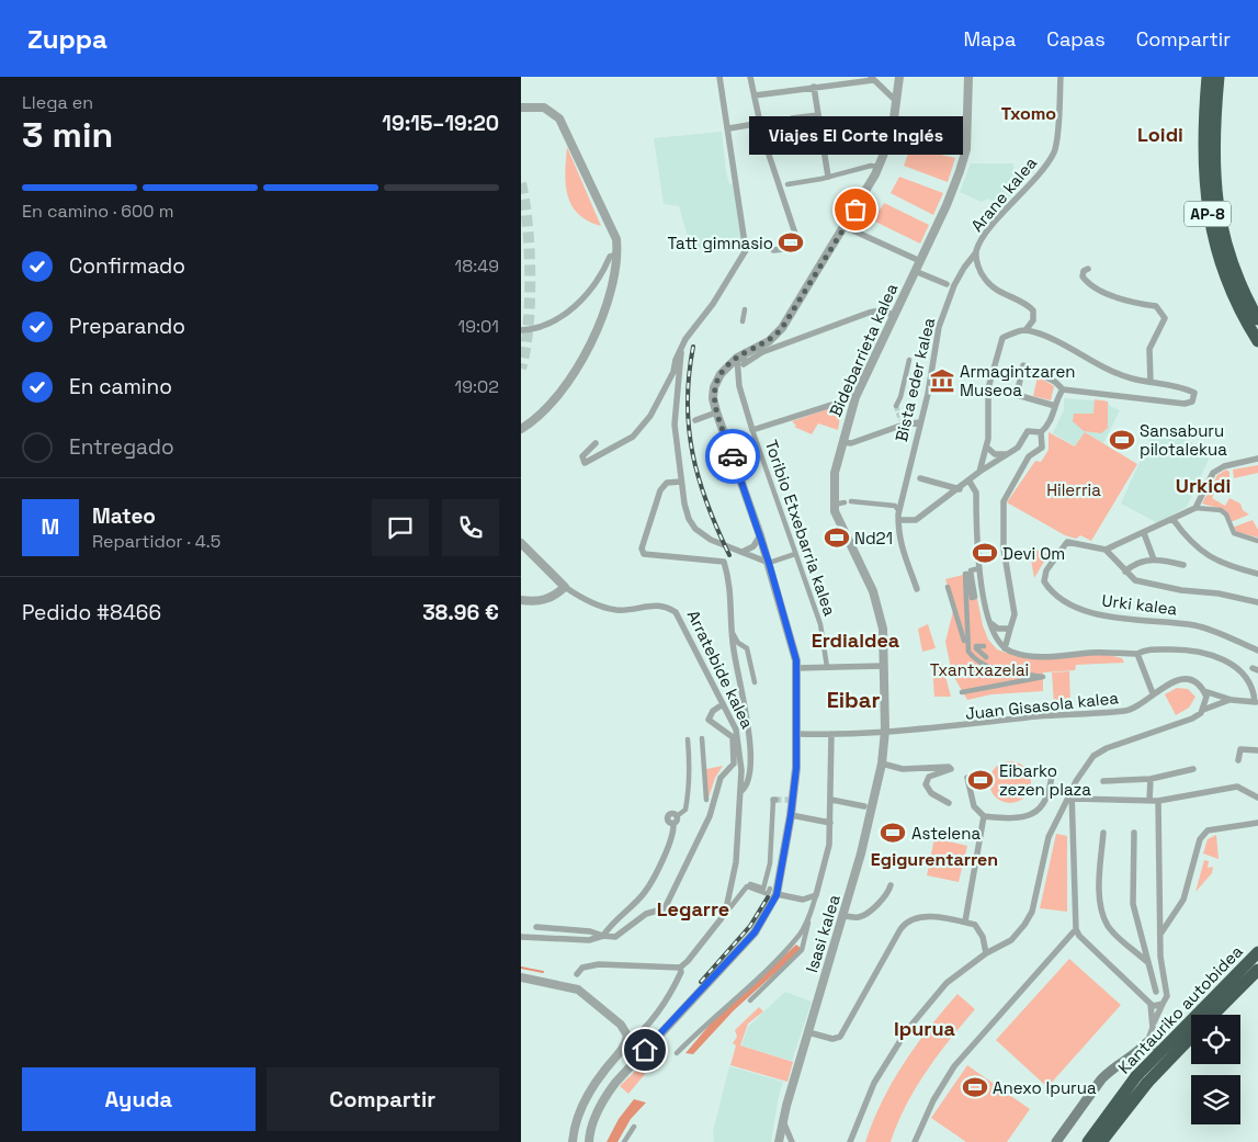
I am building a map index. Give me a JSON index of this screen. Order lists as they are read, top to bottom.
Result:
{
  "streets": {
    "highway": ["AP-8", "Kantauriko autobidea"],
    "street": [
      "Arane kalea",
      "Bidebarrieta kalea",
      "Bista eder kalea",
      "Toribio Etxebarria kalea",
      "Urki kalea",
      "Arratebide kalea",
      "Juan Gisasola kalea",
      "Isasi kalea"
    ]
  },
  "crossings": [
    ["Arane kalea", "Bista eder kalea"],
    ["Bidebarrieta kalea", "Isasi kalea"],
    ["Juan Gisasola kalea", "Isasi kalea"]
  ],
  "districts": [
    "Txomo",
    "Loidi",
    "Urkidi",
    "Erdialdea",
    "Eibar",
    "Egigurentarren",
    "Legarre",
    "Ipurua"
  ],
  "parks": ["Hilerria", "Txantxazelai"],
  "places": {
    "other": ["Viajes El Corte Inglés"],
    "sports": [
      "Tatt gimnasio",
      "Sansaburu pilotalekua",
      "Nd21",
      "Devi Om",
      "Eibarko zezen plaza",
      "Astelena",
      "Anexo Ipurua"
    ],
    "museum": ["Armagintzaren Museoa"]
  },
  "page": {
    "header": "Zuppa",
    "nav": ["Mapa", "Capas", "Compartir"],
    "heading": ["3 min", "Llega en", "19:15–19:20"],
    "panel": [
      "Mateo",
      "Repartidor · 4.5",
      "Pedido #8466",
      "38.96 €"
    ],
    "bubble": "Viajes El Corte Inglés",
    "bar": "En camino · 600 m",
    "list": [
      ["Confirmado", "18:49"],
      ["Preparando", "19:01"],
      ["En camino", "19:02"],
      "Entregado"
    ],
    "round": "M",
    "buttons": ["Ayuda", "Compartir"]
  }
}
